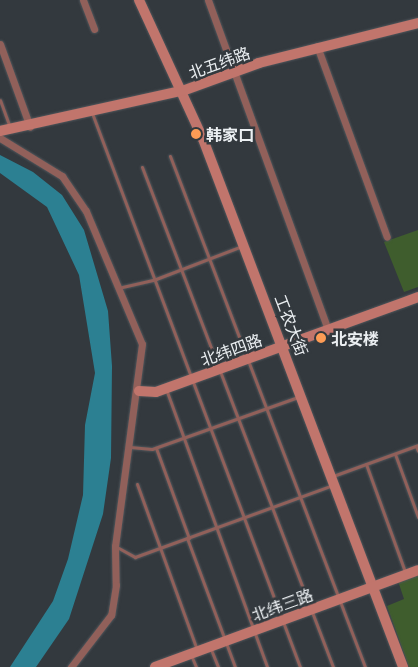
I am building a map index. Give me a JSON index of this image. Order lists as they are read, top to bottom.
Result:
{
  "streets": {
    "street": [
      "北五纬路",
      "工农大街",
      "北纬四路",
      "北纬三路"
    ]
  },
  "crossings": [
    ["北五纬路", "工农大街"],
    ["工农大街", "北纬四路"],
    ["工农大街", "北纬三路"]
  ],
  "places": ["韩家口", "北安楼"]
}
